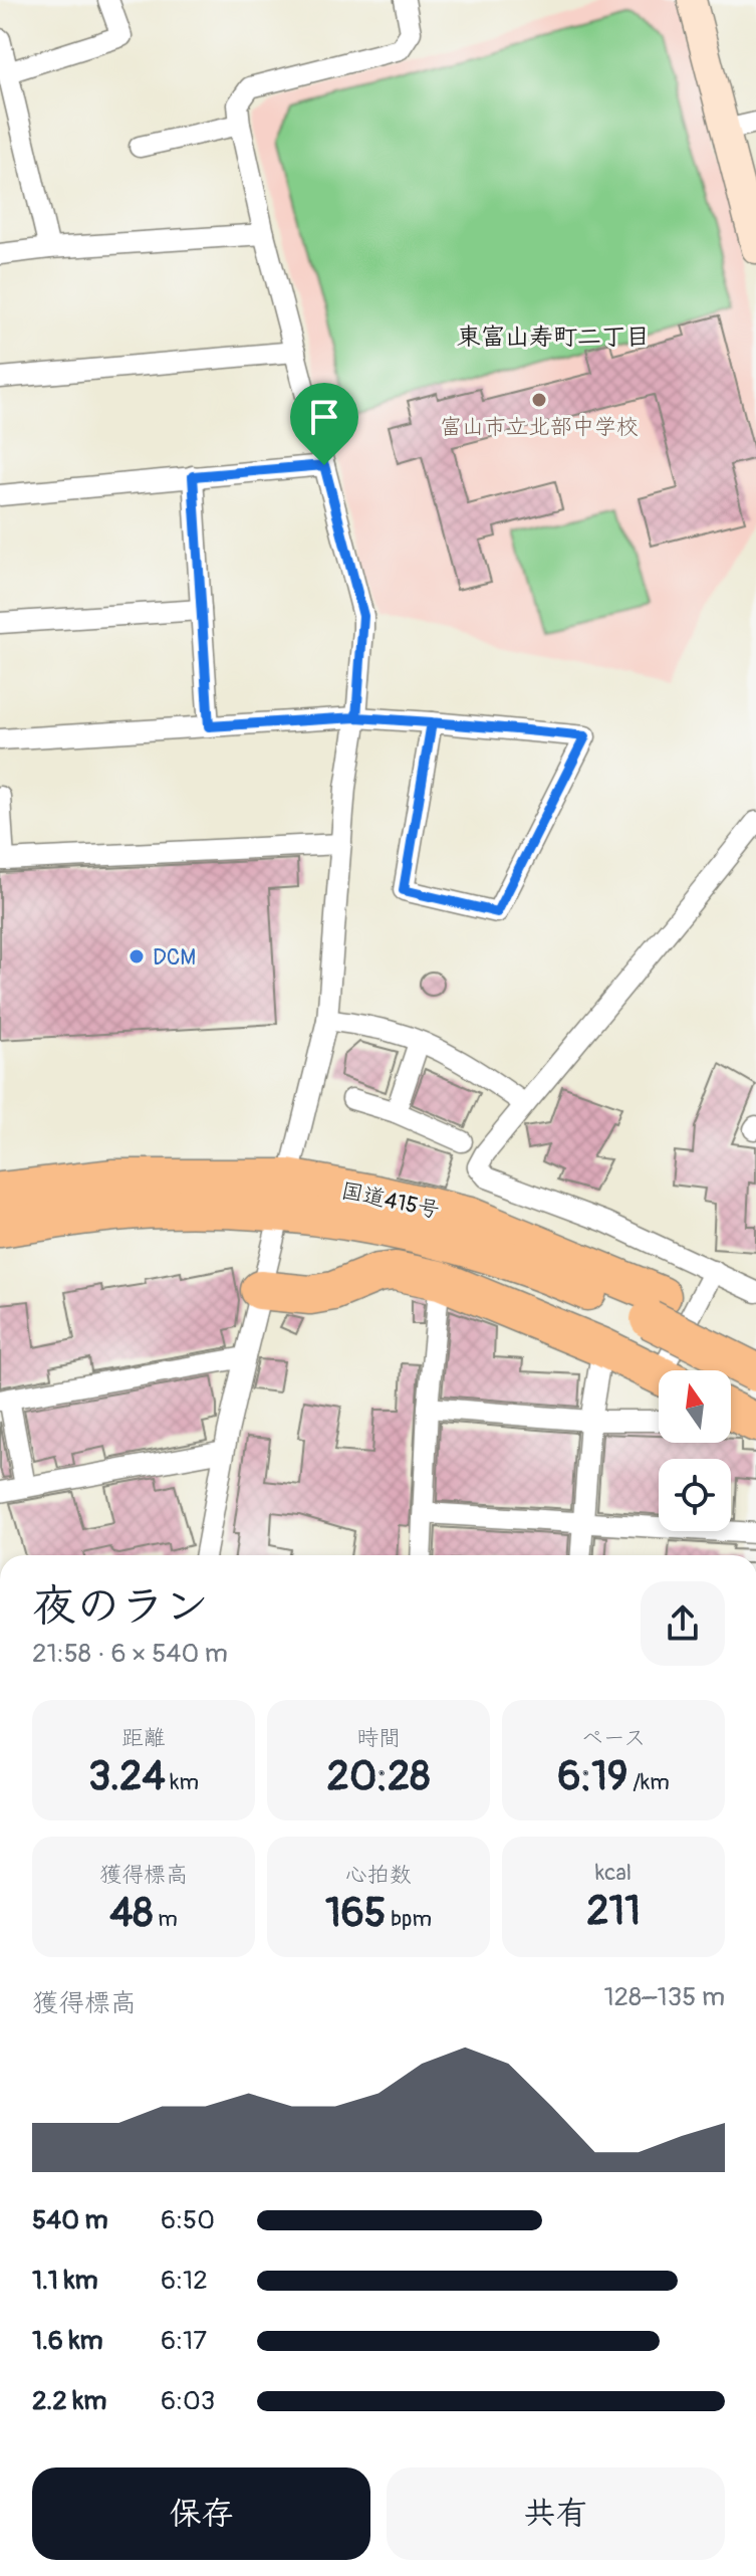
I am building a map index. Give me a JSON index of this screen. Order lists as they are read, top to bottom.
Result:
{
  "streets": {
    "highway": ["国道415号"]
  },
  "districts": ["東富山寿町二丁目"],
  "places": ["富山市立北部中学校", "DCM"],
  "north": "top",
  "page": {
    "heading": ["夜のラン", "21:58 · 6 × 540 m"],
    "stats": [
      ["距離", "3.24 km"],
      ["時間", "20:28"],
      ["ペース", "6:19 /km"],
      ["獲得標高", "48 m"],
      ["心拍数", "165 bpm"],
      ["kcal", "211"]
    ],
    "chart": ["獲得標高", "128–135 m"],
    "list": [
      {
        "name": "540 m",
        "note": "6:50"
      },
      {
        "name": "1.1 km",
        "note": "6:12"
      },
      {
        "name": "1.6 km",
        "note": "6:17"
      },
      {
        "name": "2.2 km",
        "note": "6:03"
      }
    ],
    "buttons": ["保存", "共有"]
  }
}
